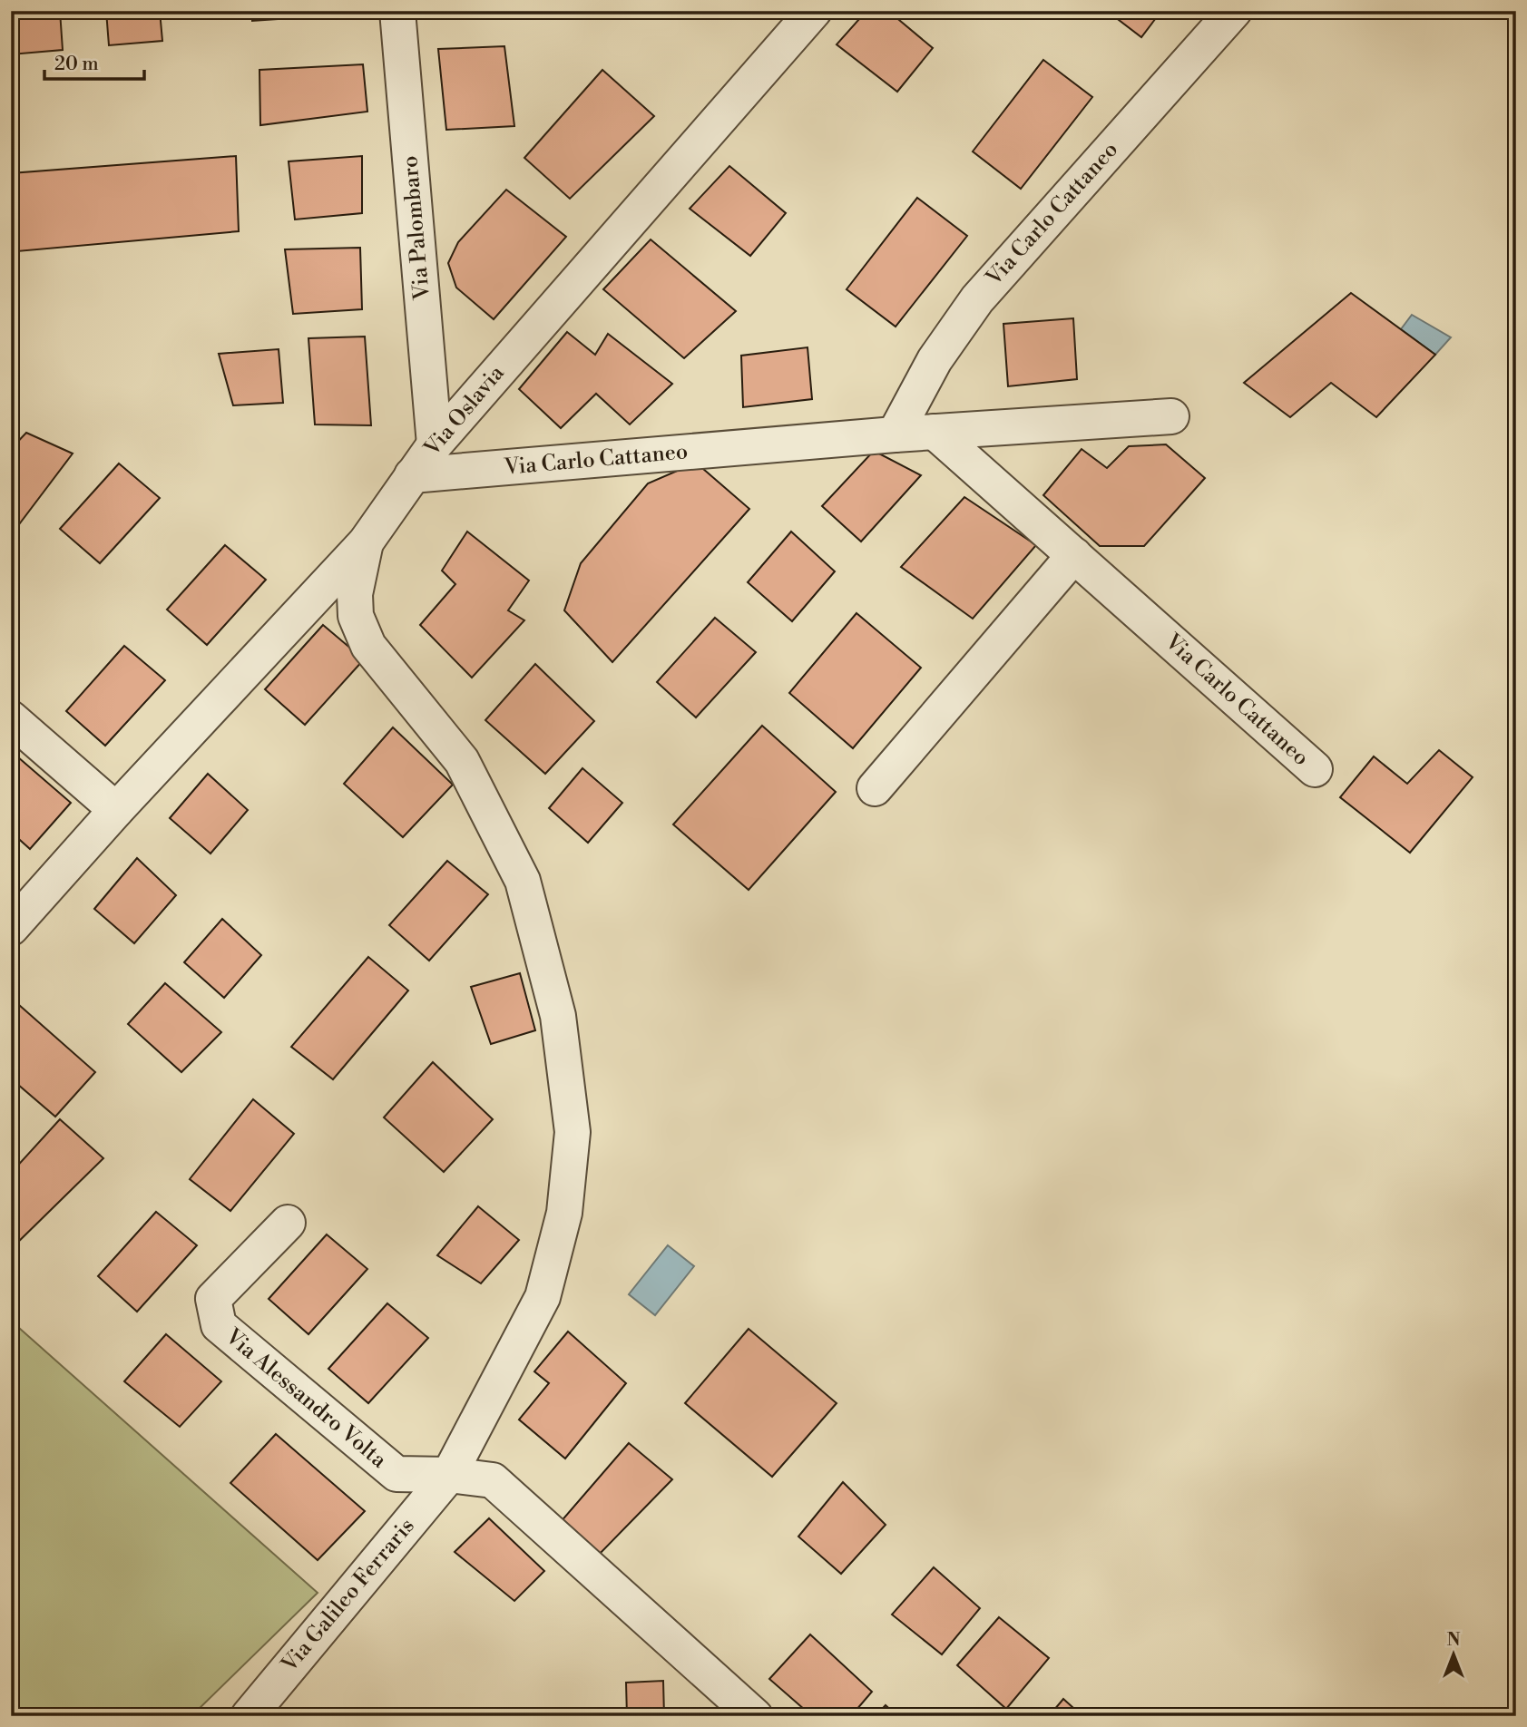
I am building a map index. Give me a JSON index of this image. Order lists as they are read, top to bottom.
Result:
{
  "streets": {
    "street": [
      "Via Carlo Cattaneo",
      "Via Palombaro",
      "Via Oslavia",
      "Via Alessandro Volta",
      "Via Galileo Ferraris"
    ]
  },
  "crossings": [
    ["Via Carlo Cattaneo", "Via Oslavia"],
    ["Via Palombaro", "Via Oslavia"],
    ["Via Alessandro Volta", "Via Galileo Ferraris"]
  ],
  "scale_bar": "20 m",
  "north": "top"
}
